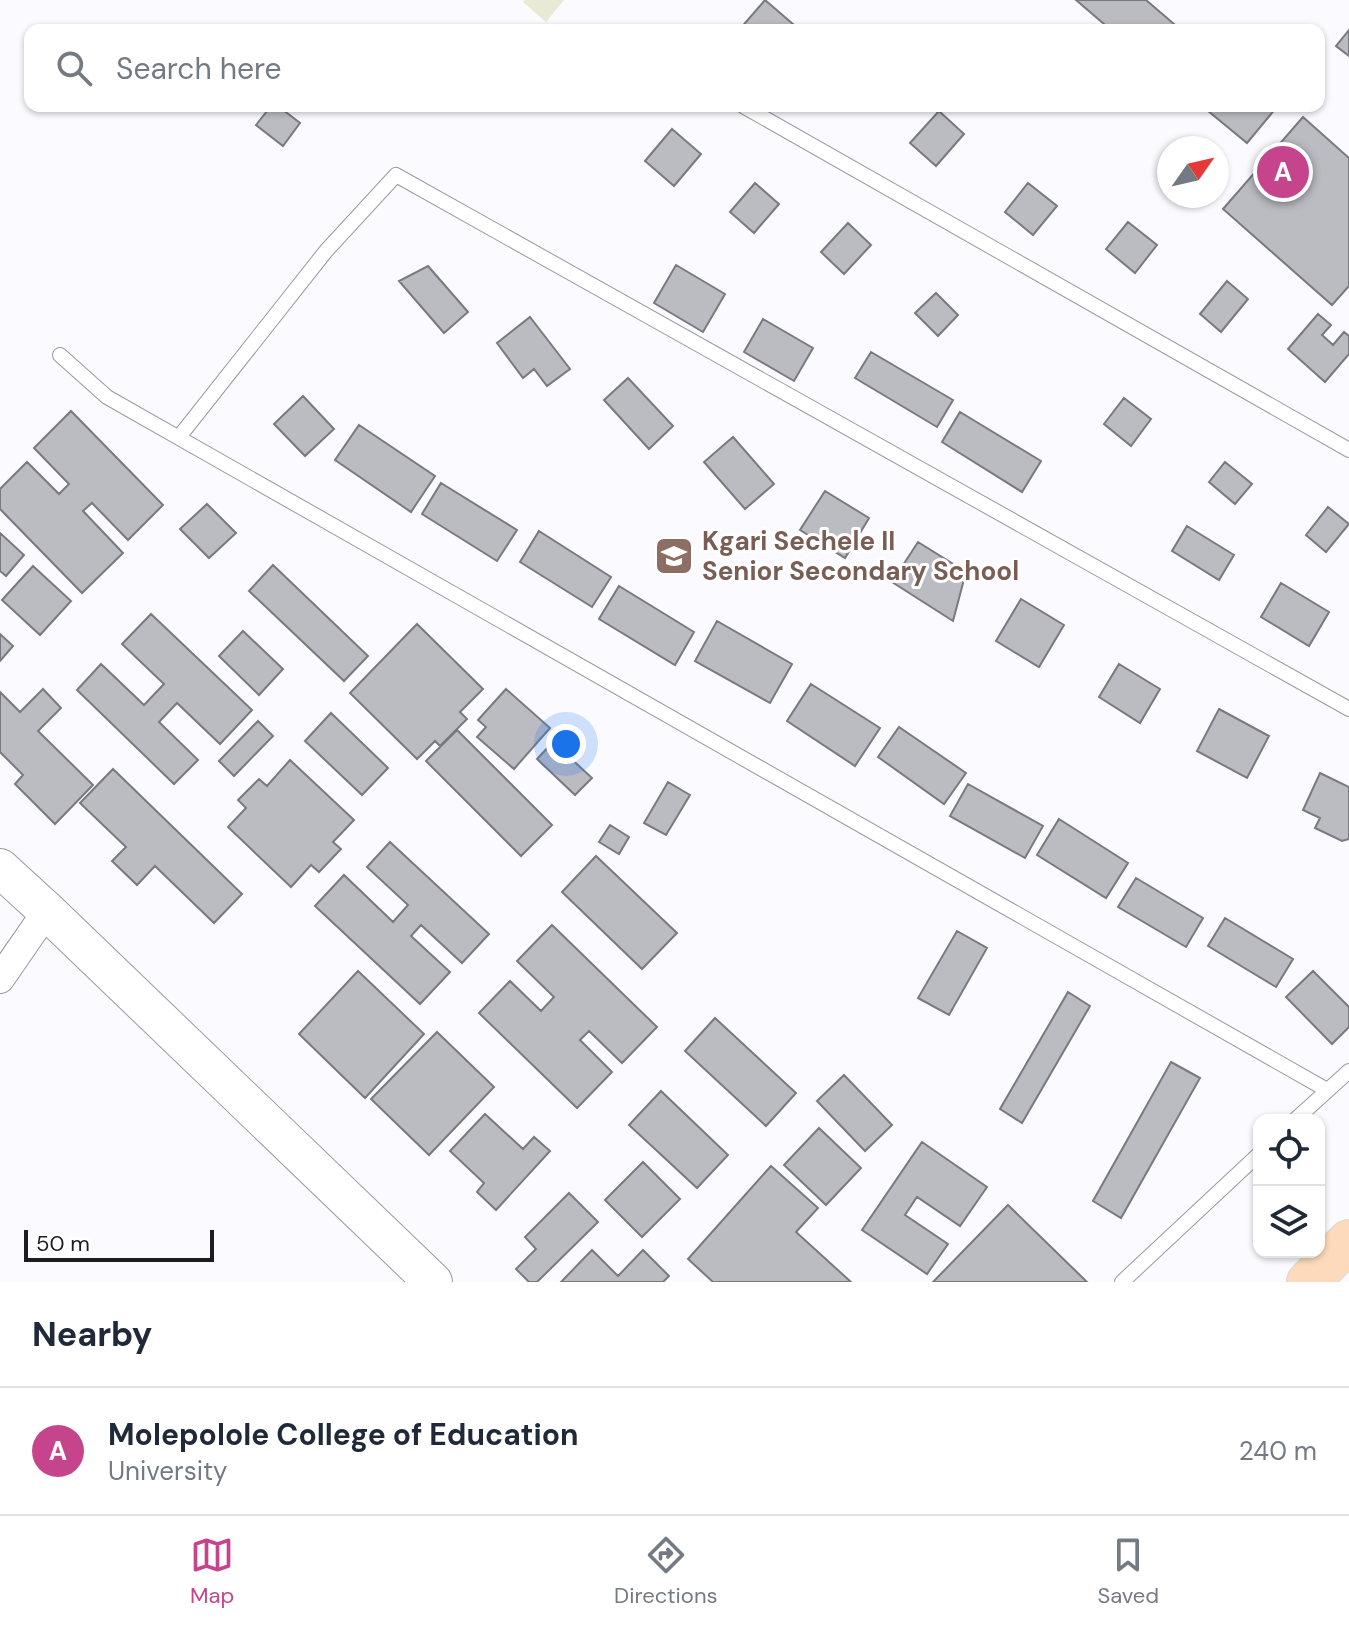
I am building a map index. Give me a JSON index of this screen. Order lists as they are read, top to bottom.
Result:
{
  "places": {
    "school or university": ["Kgari Sechele II Senior Secondary School"]
  },
  "scale_bar": "50 m",
  "north": "top right",
  "page": {
    "search": "Search here",
    "pins": "A",
    "scale": "50 m",
    "heading": "Nearby",
    "list": [
      {
        "mark": "A",
        "name": "Molepolole College of Education",
        "note": "University",
        "value": "240 m"
      }
    ],
    "nav": ["Map", "Directions", "Saved"]
  }
}
